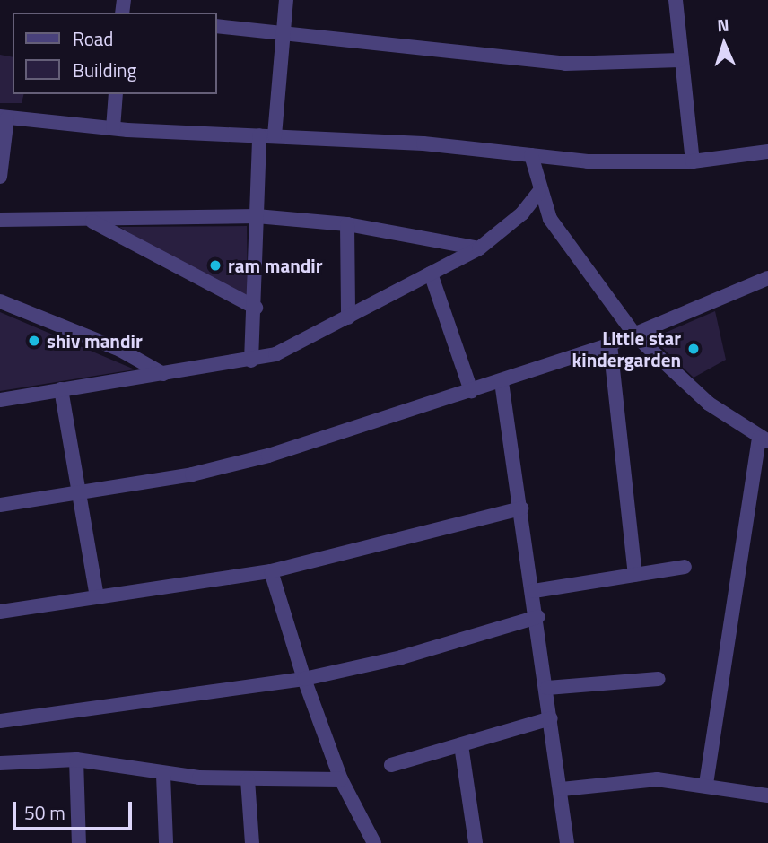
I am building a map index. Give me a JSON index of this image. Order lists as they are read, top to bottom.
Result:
{
  "places": ["ram mandir", "shiv mandir", "Little star kindergarden"],
  "legend": ["Road", "Building"],
  "scale_bar": "50 m",
  "north": "top"
}
